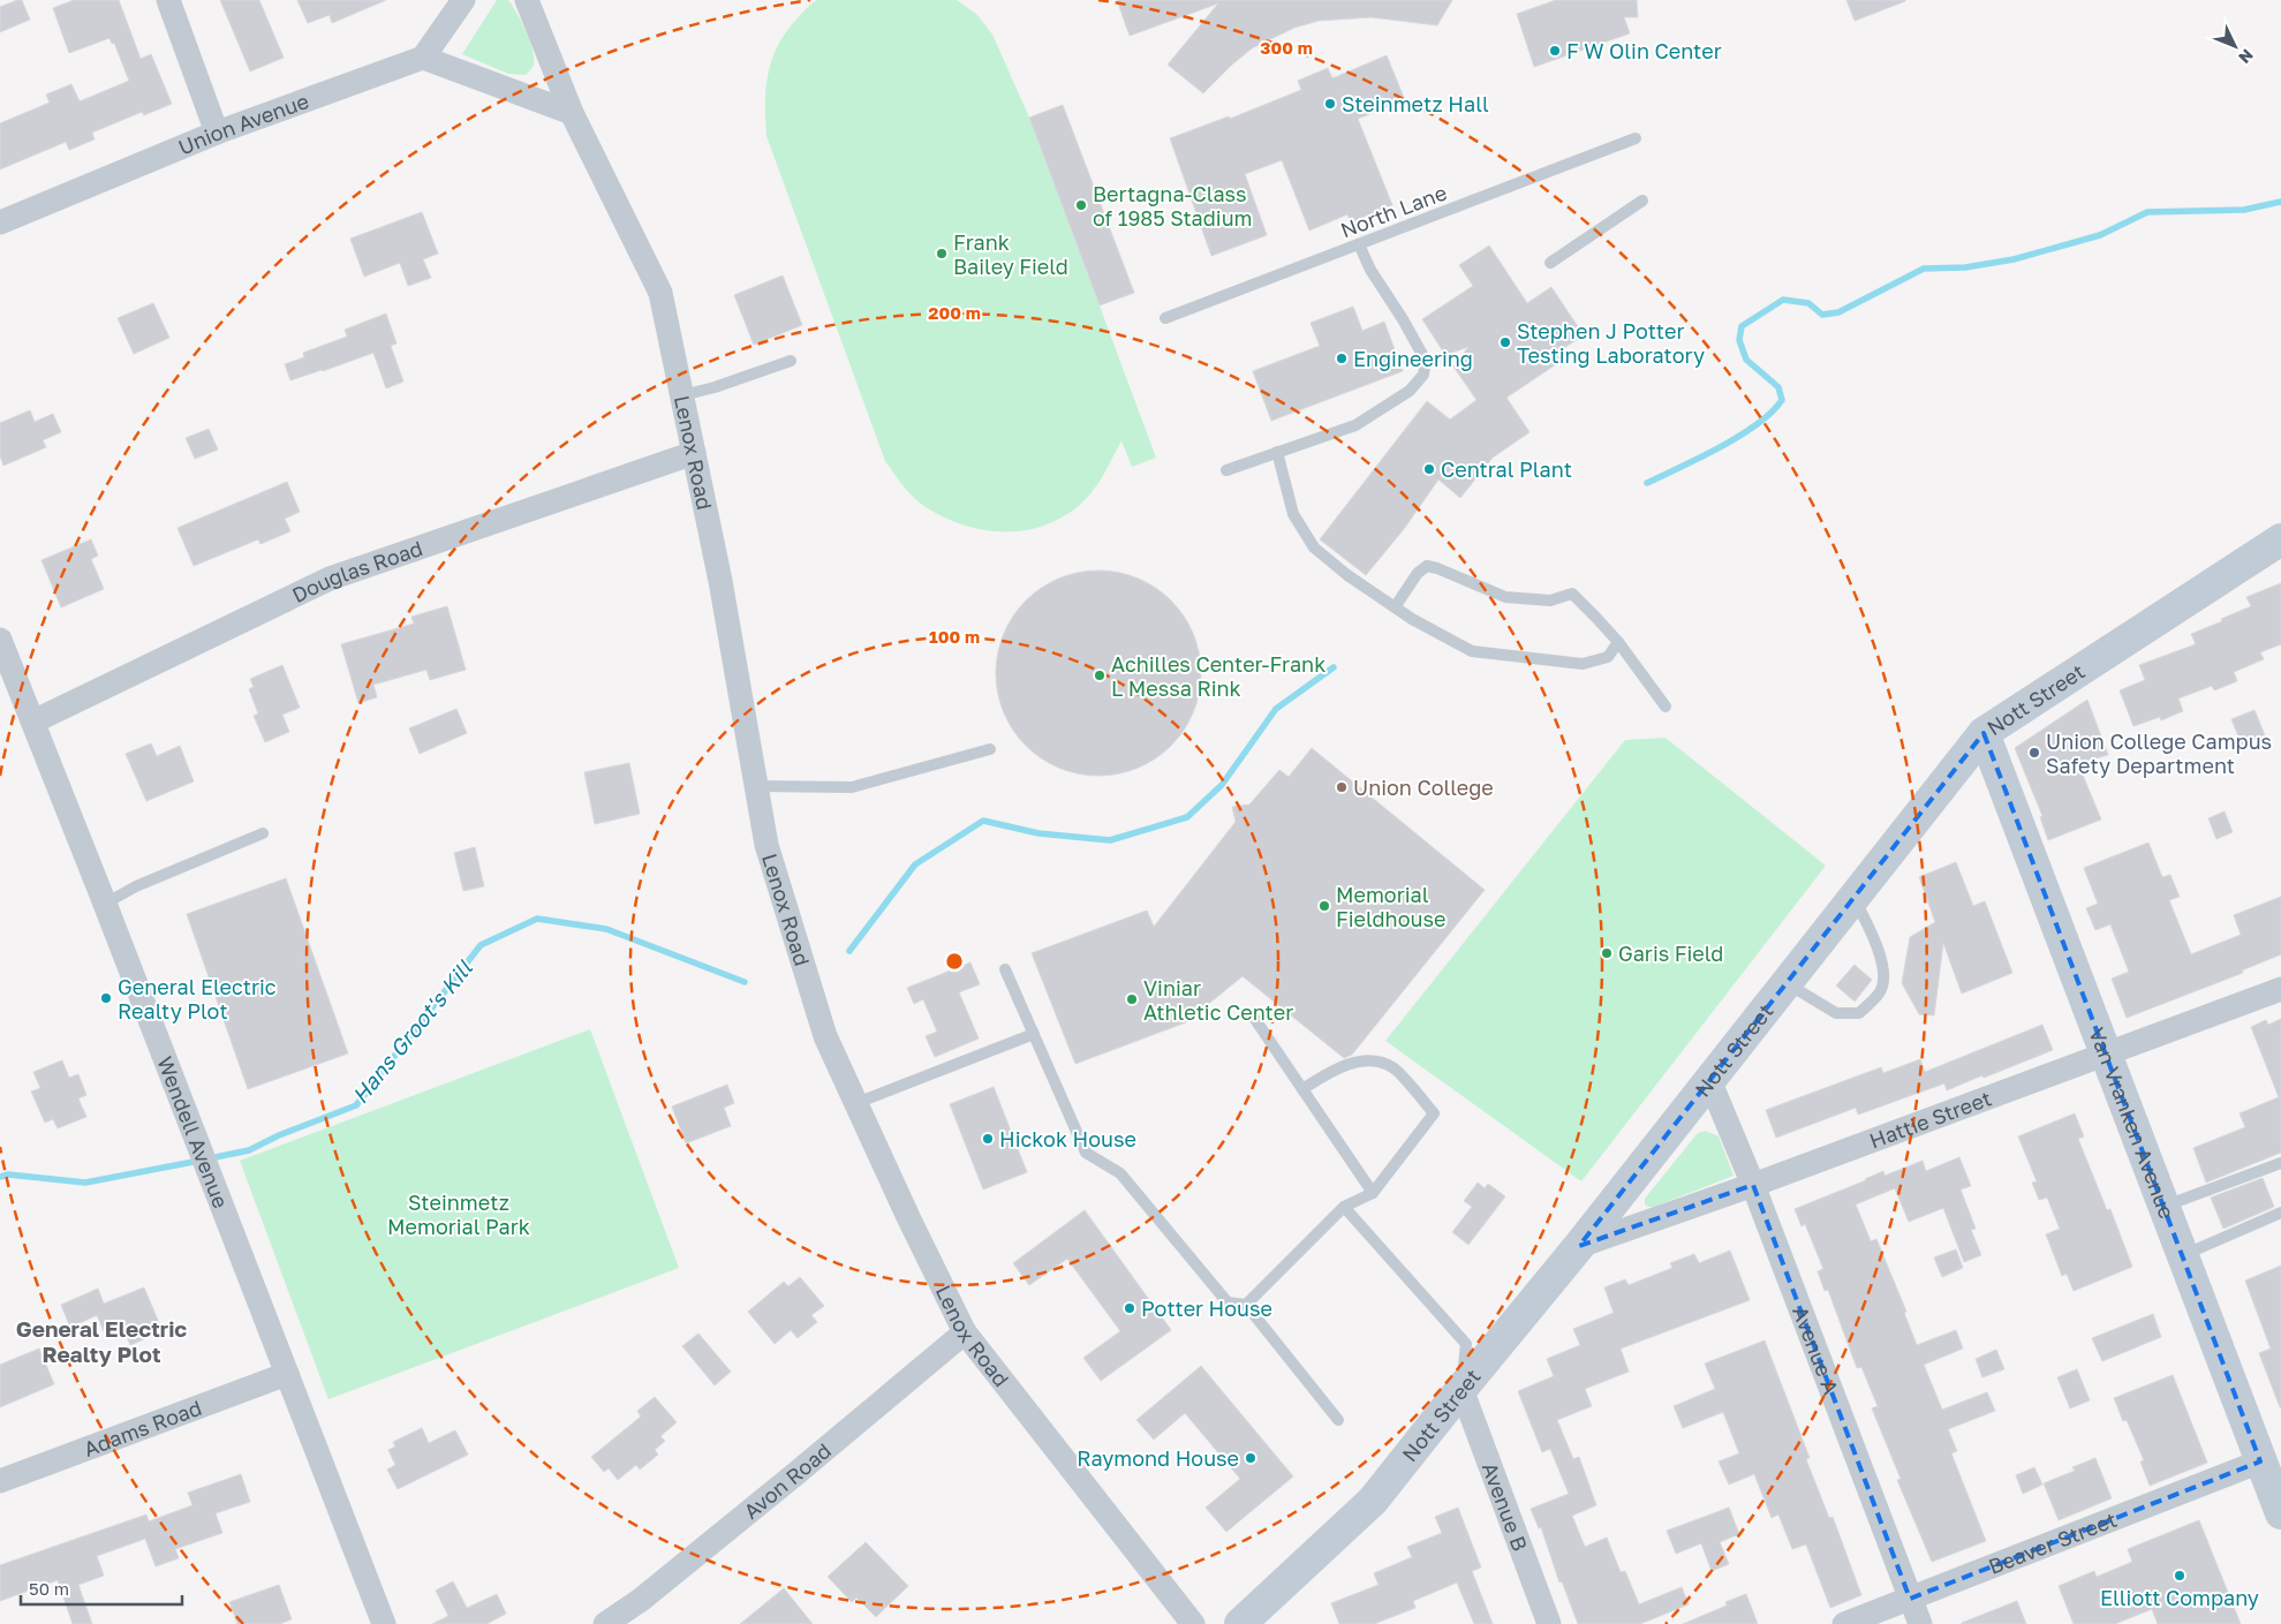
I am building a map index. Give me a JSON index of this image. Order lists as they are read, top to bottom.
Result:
{
  "streets": {
    "main road": ["Nott Street", "Van Vranken Avenue"],
    "street": [
      "Union Avenue",
      "Lenox Road",
      "Douglas Road",
      "Hattie Street",
      "Wendell Avenue",
      "Avenue A",
      "Adams Road",
      "Avon Road",
      "Avenue B",
      "Beaver Street"
    ],
    "lane": ["North Lane"]
  },
  "crossings": [
    ["Lenox Road", "Douglas Road"],
    ["Lenox Road", "Avon Road"],
    ["Douglas Road", "Wendell Avenue"],
    ["Nott Street", "Hattie Street"],
    ["Nott Street", "Van Vranken Avenue"],
    ["Nott Street", "Avenue A"],
    ["Nott Street", "Avenue B"],
    ["Hattie Street", "Van Vranken Avenue"],
    ["Hattie Street", "Avenue A"],
    ["Van Vranken Avenue", "Beaver Street"],
    ["Wendell Avenue", "Adams Road"],
    ["Avenue A", "Beaver Street"]
  ],
  "districts": ["General Electric Realty Plot"],
  "water": ["Hans Groot's Kill"],
  "parks": ["Steinmetz Memorial Park"],
  "places": [
    "F W Olin Center",
    "Steinmetz Hall",
    "Bertagna-Class of 1985 Stadium",
    "Frank Bailey Field",
    "Stephen J Potter Testing Laboratory",
    "Engineering",
    "Central Plant",
    "Achilles Center-Frank L Messa Rink",
    "Union College Campus Safety Department",
    "Union College",
    "Memorial Fieldhouse",
    "Garis Field",
    "General Electric Realty Plot",
    "Viniar Athletic Center",
    "Hickok House",
    "Potter House",
    "Raymond House",
    "Elliott Company"
  ],
  "scale_bar": "50 m",
  "north": "bottom right",
  "rings": ["300 m", "200 m", "100 m"]
}
